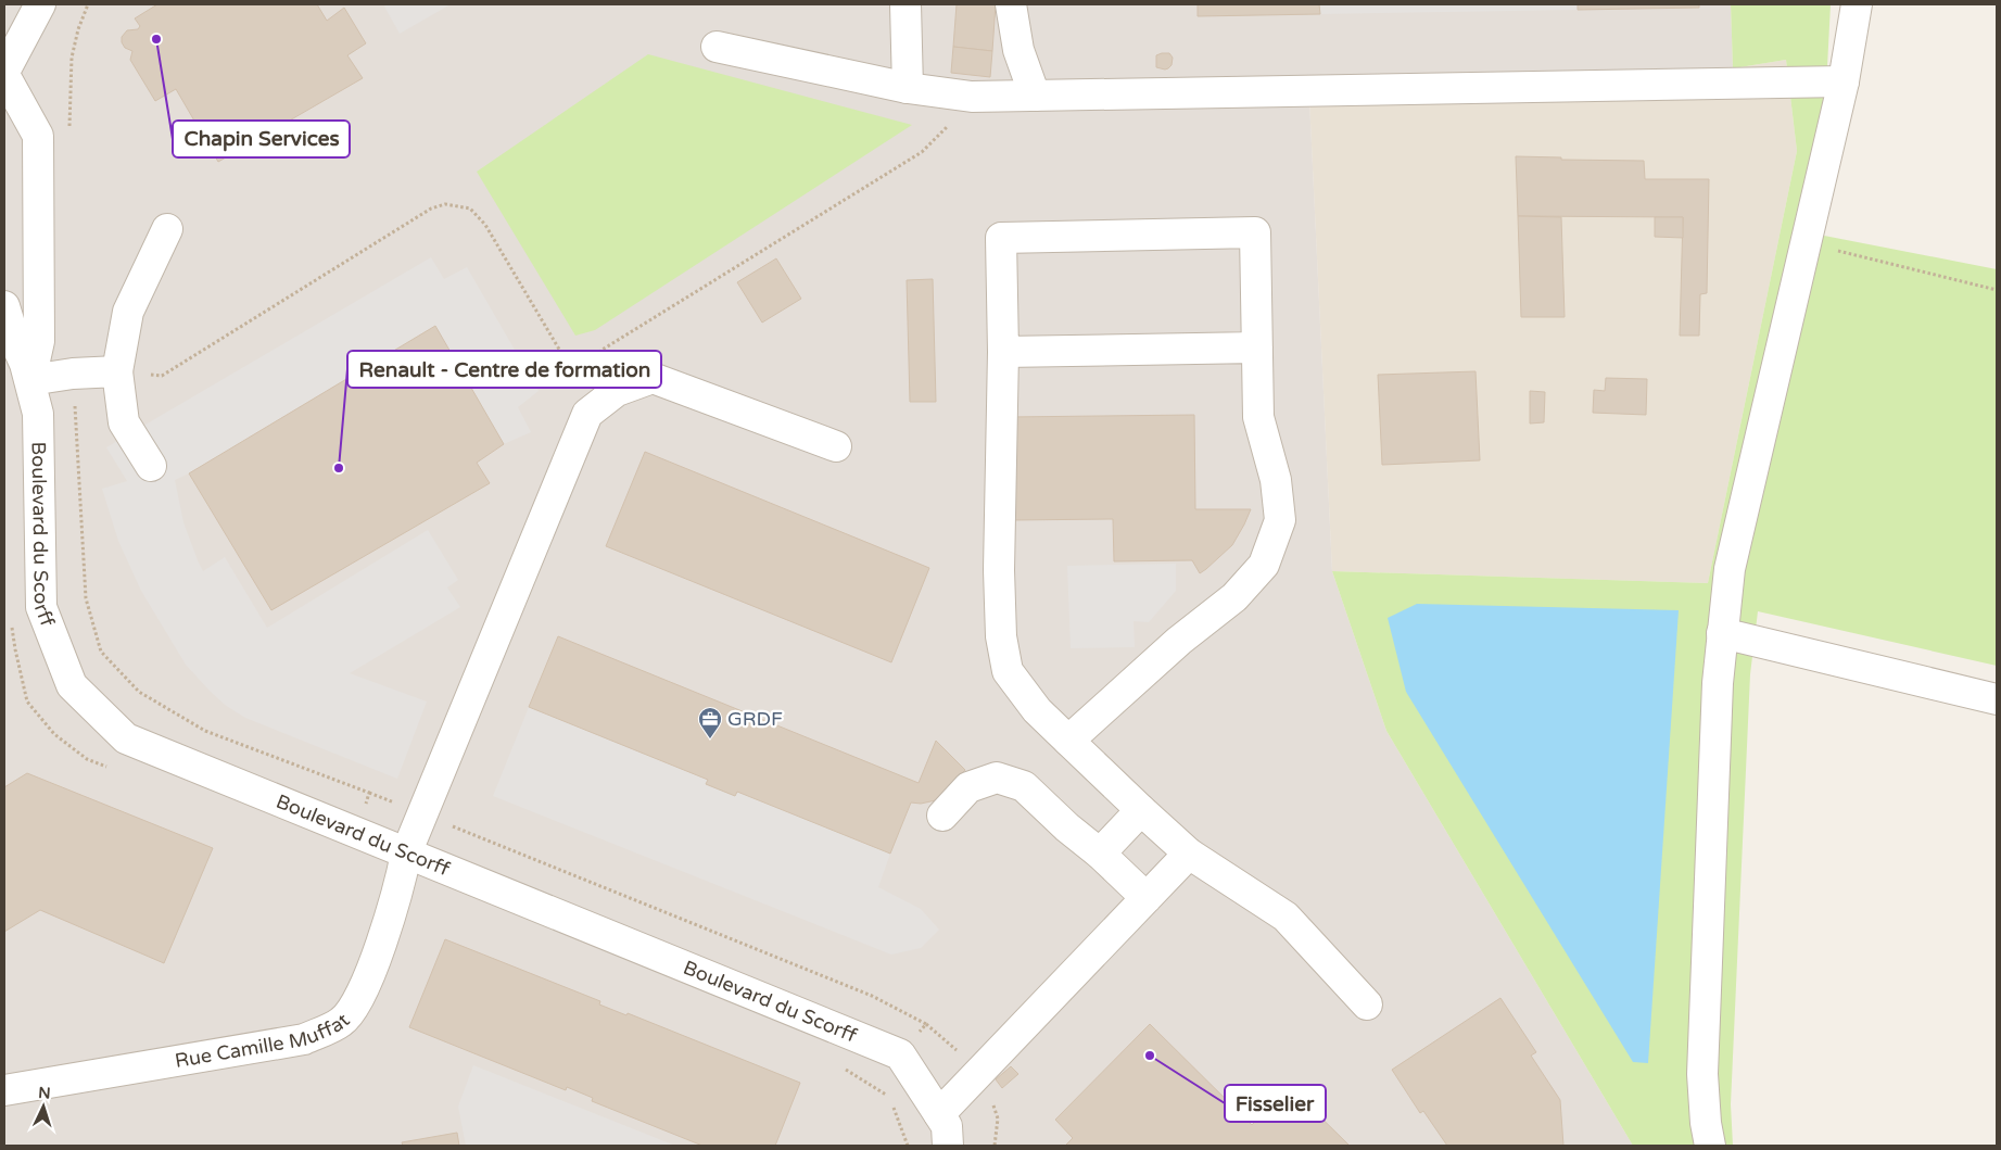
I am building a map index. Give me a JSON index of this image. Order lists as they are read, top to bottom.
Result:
{
  "streets": {
    "street": ["Boulevard du Scorff", "Rue Camille Muffat"]
  },
  "crossings": [
    ["Boulevard du Scorff", "Rue Camille Muffat"]
  ],
  "places": {
    "other": ["Chapin Services", "Renault - Centre de formation", "Fisselier"],
    "office": ["GRDF"]
  },
  "north": "top"
}
